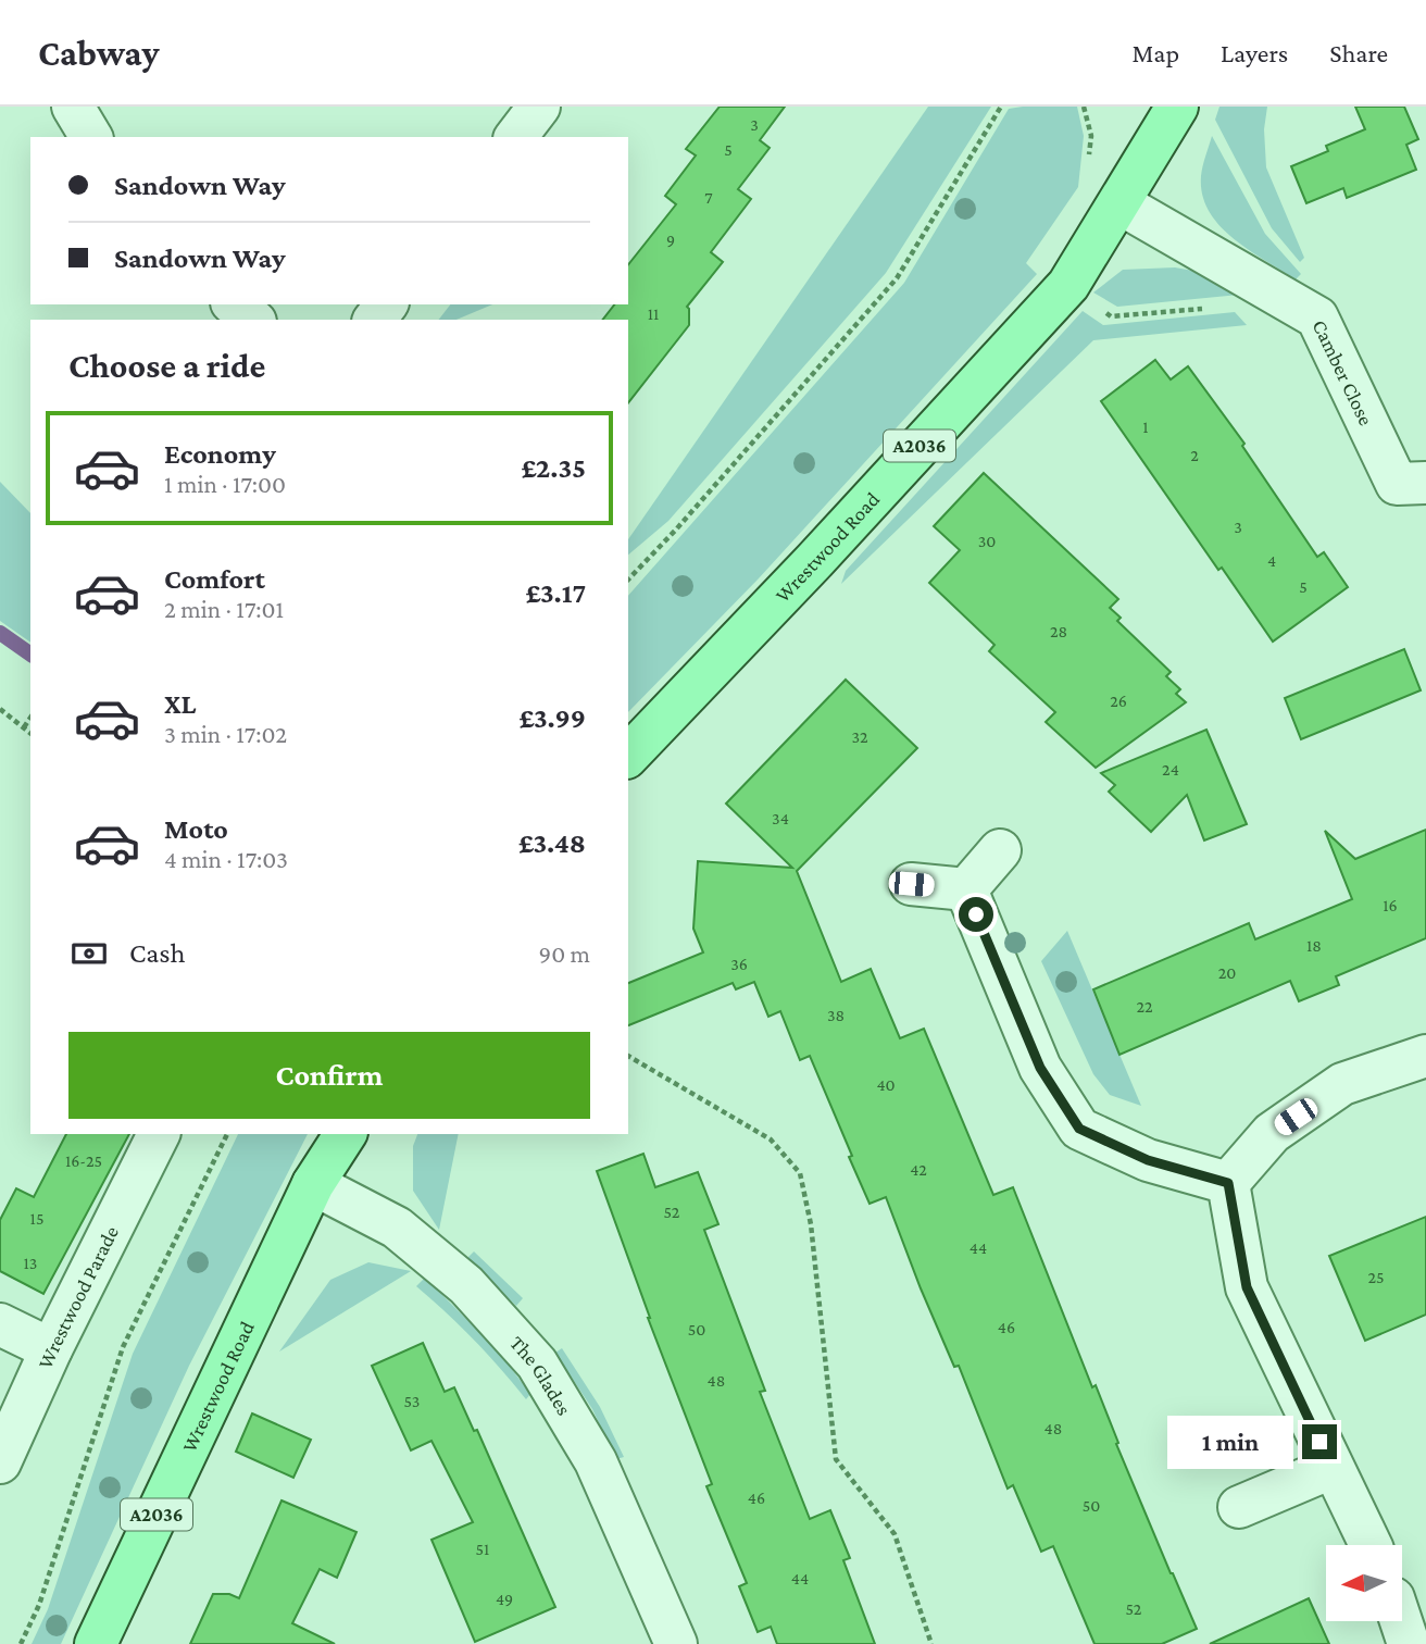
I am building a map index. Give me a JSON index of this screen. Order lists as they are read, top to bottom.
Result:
{
  "streets": {
    "main road": ["A2036", "Wrestwood Road"],
    "street": ["Camber Close", "Wrestwood Parade", "The Glades"]
  },
  "crossings": [
    ["Camber Close", "Wrestwood Road"],
    ["Wrestwood Road", "The Glades"]
  ],
  "house_numbers": [
    "3",
    "5",
    "7",
    "9",
    "11",
    "1",
    "2",
    "3",
    "30",
    "4",
    "5",
    "28",
    "26",
    "32",
    "24",
    "34",
    "16",
    "18",
    "36",
    "20",
    "22",
    "38",
    "40",
    "16-25",
    "42",
    "52",
    "15",
    "44",
    "13",
    "25",
    "46",
    "50",
    "48",
    "53",
    "48",
    "46",
    "50",
    "51",
    "44",
    "49",
    "52"
  ],
  "north": "left",
  "page": {
    "header": "Cabway",
    "nav": ["Map", "Layers", "Share"],
    "banner": ["Sandown Way", "Sandown Way"],
    "heading": "Choose a ride",
    "list": [
      {
        "name": "Economy",
        "note": "1 min · 17:00",
        "value": "£2.35"
      },
      {
        "name": "Comfort",
        "note": "2 min · 17:01",
        "value": "£3.17"
      },
      {
        "name": "XL",
        "note": "3 min · 17:02",
        "value": "£3.99"
      },
      {
        "name": "Moto",
        "note": "4 min · 17:03",
        "value": "£3.48"
      }
    ],
    "pay": ["Cash", "90 m"],
    "buttons": "Confirm",
    "bubble": "1 min"
  }
}
